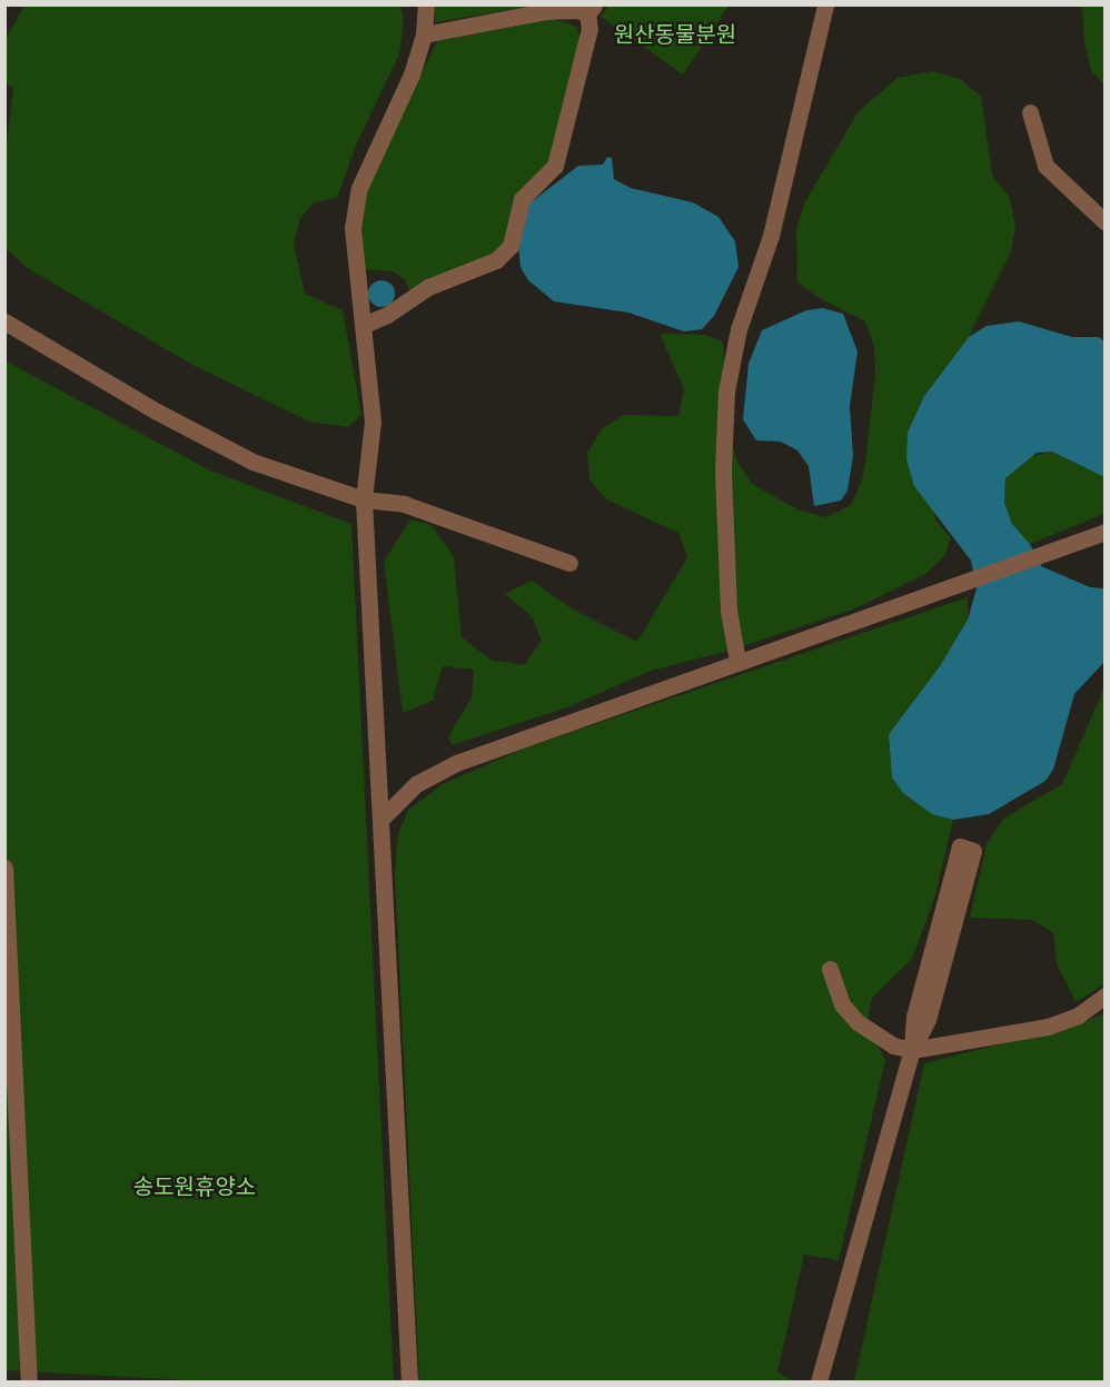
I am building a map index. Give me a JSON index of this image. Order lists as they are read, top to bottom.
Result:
{
  "parks": ["원산동물분원", "송도원휴양소"]
}
